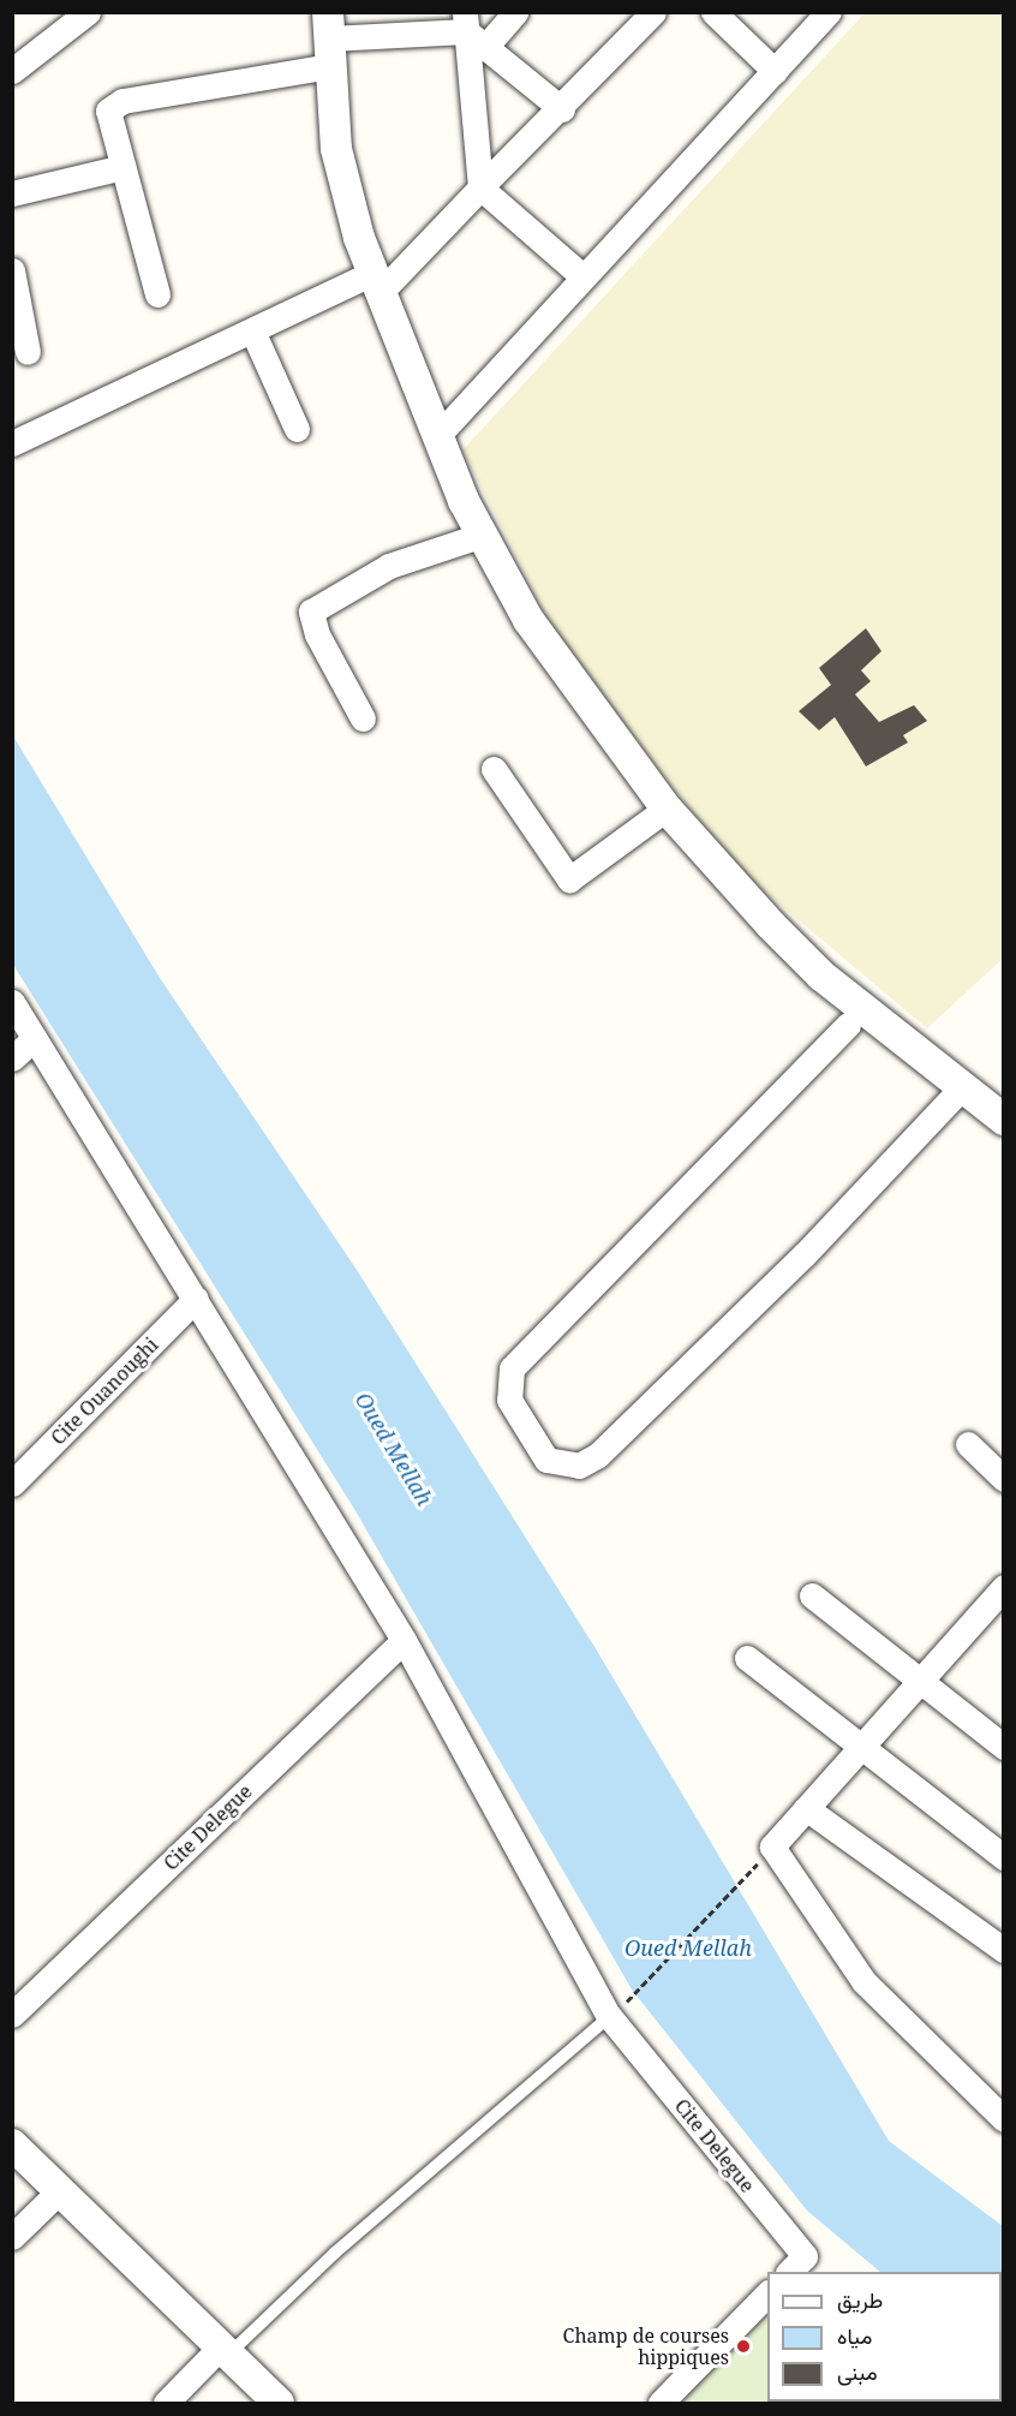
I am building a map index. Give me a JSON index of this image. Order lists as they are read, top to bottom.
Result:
{
  "streets": {
    "street": ["Cite Ouanoughi", "Cite Delegue"]
  },
  "water": ["Oued Mellah"],
  "places": ["Champ de courses hippiques"],
  "legend": ["طريق", "مياه", "مبنى"]
}
